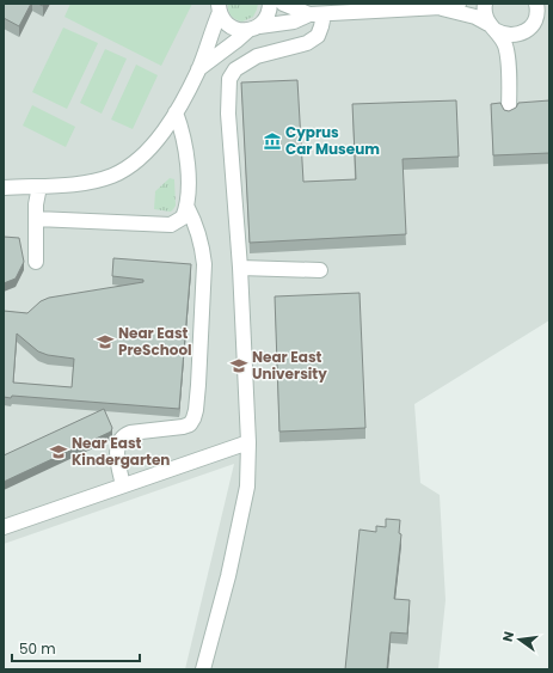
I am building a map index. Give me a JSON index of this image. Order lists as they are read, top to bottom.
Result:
{
  "places": {
    "museum": ["Cyprus Car Museum"],
    "school or university": ["Near East PreSchool", "Near East University", "Near East Kindergarten"]
  },
  "scale_bar": "50 m",
  "north": "left"
}
